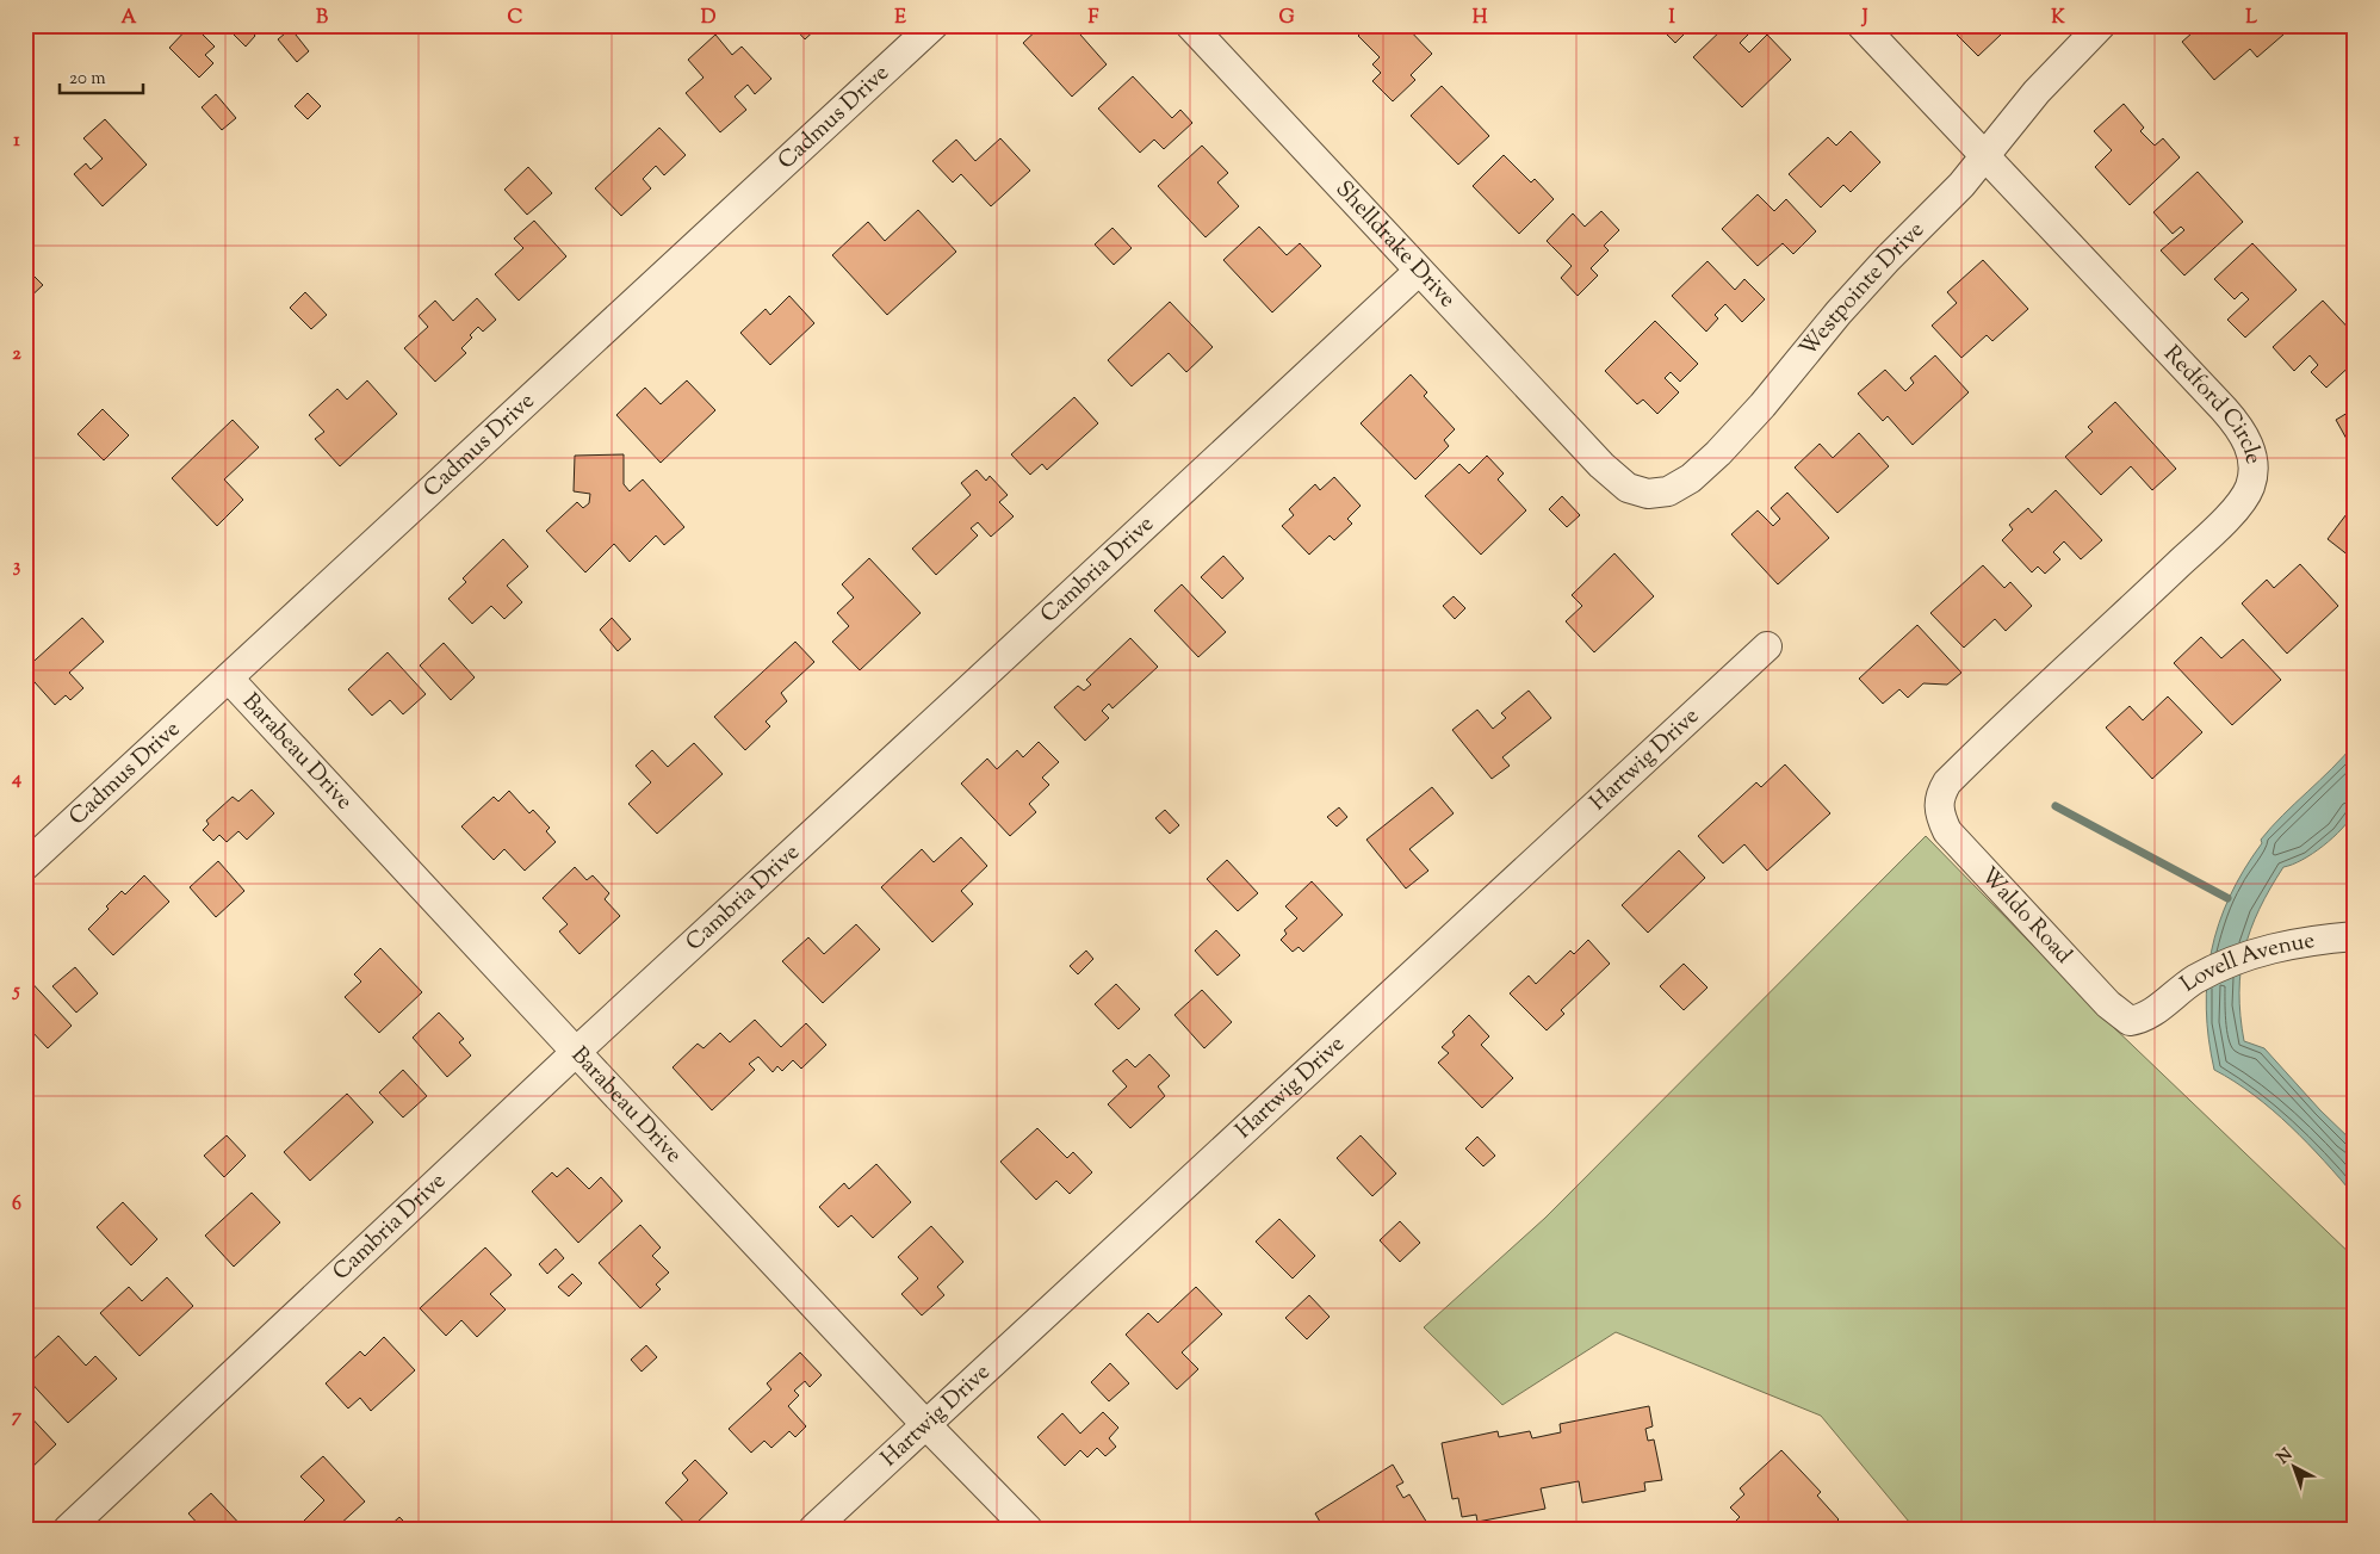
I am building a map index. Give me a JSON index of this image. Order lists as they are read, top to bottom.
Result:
{
  "streets": {
    "street": [
      "Cadmus Drive",
      "Shelldrake Drive",
      "Westpointe Drive",
      "Redford Circle",
      "Cambria Drive",
      "Barabeau Drive",
      "Hartwig Drive",
      "Waldo Road",
      "Lovell Avenue"
    ]
  },
  "crossings": [
    ["Cadmus Drive", "Barabeau Drive"],
    ["Shelldrake Drive", "Westpointe Drive"],
    ["Shelldrake Drive", "Cambria Drive"],
    ["Westpointe Drive", "Redford Circle"],
    ["Redford Circle", "Waldo Road"],
    ["Cambria Drive", "Barabeau Drive"],
    ["Barabeau Drive", "Hartwig Drive"],
    ["Waldo Road", "Lovell Avenue"]
  ],
  "scale_bar": "20 m",
  "north": "top left",
  "grid": {
    "columns": [
      "A",
      "B",
      "C",
      "D",
      "E",
      "F",
      "G",
      "H",
      "I",
      "J",
      "K",
      "L"
    ],
    "rows": [
      "1",
      "2",
      "3",
      "4",
      "5",
      "6",
      "7"
    ]
  }
}
